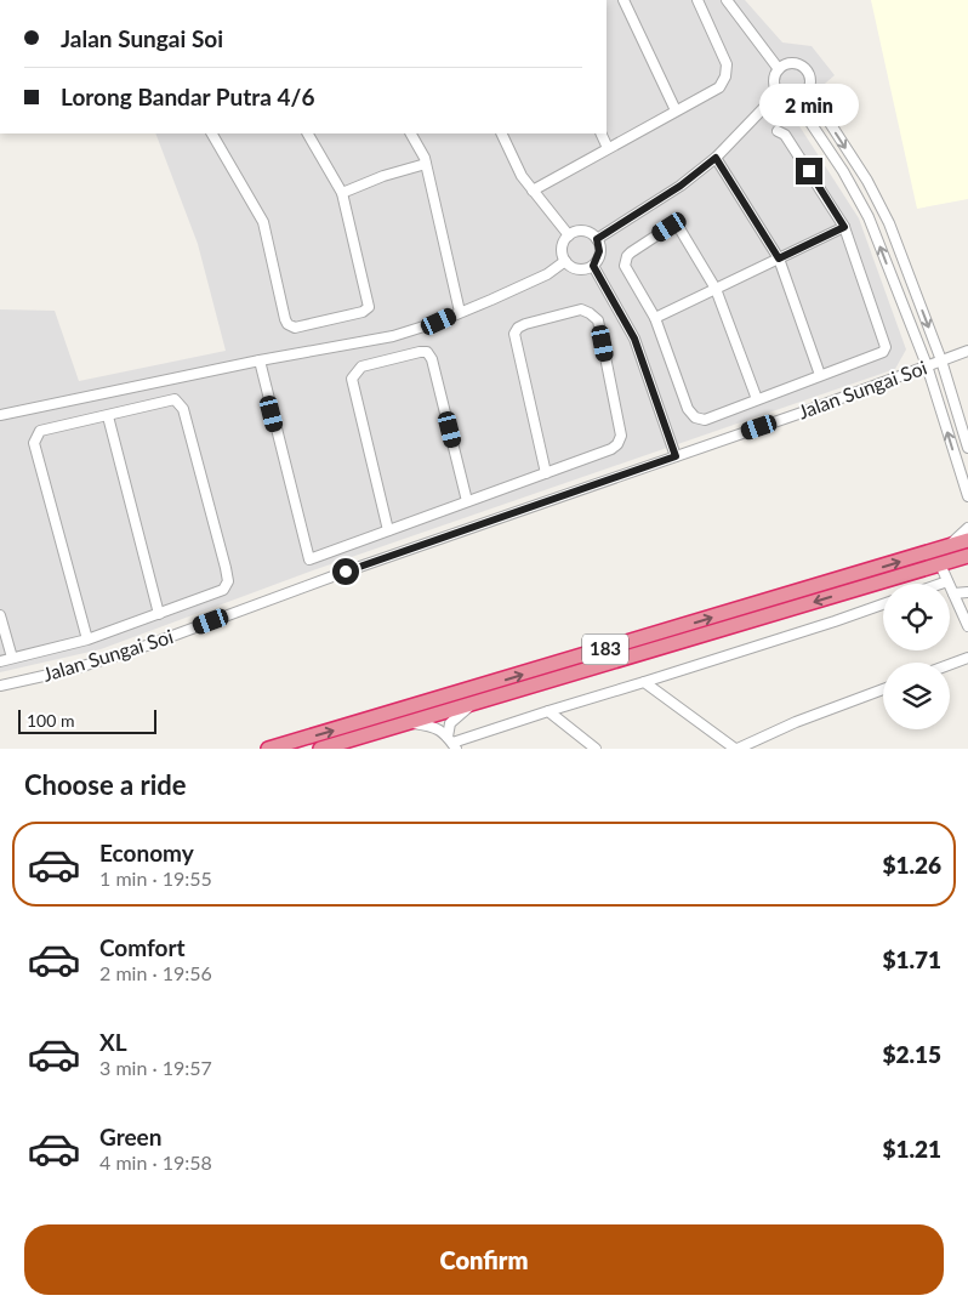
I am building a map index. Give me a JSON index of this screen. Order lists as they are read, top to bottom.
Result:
{
  "streets": {
    "highway": ["183"],
    "street": ["Jalan Sungai Soi"]
  },
  "scale_bar": "100 m",
  "page": {
    "banner": ["Jalan Sungai Soi", "Lorong Bandar Putra 4/6"],
    "bubble": "2 min",
    "scale": "100 m",
    "heading": "Choose a ride",
    "list": [
      {
        "name": "Economy",
        "note": "1 min · 19:55",
        "value": "$1.26"
      },
      {
        "name": "Comfort",
        "note": "2 min · 19:56",
        "value": "$1.71"
      },
      {
        "name": "XL",
        "note": "3 min · 19:57",
        "value": "$2.15"
      },
      {
        "name": "Green",
        "note": "4 min · 19:58",
        "value": "$1.21"
      }
    ],
    "buttons": "Confirm"
  }
}
